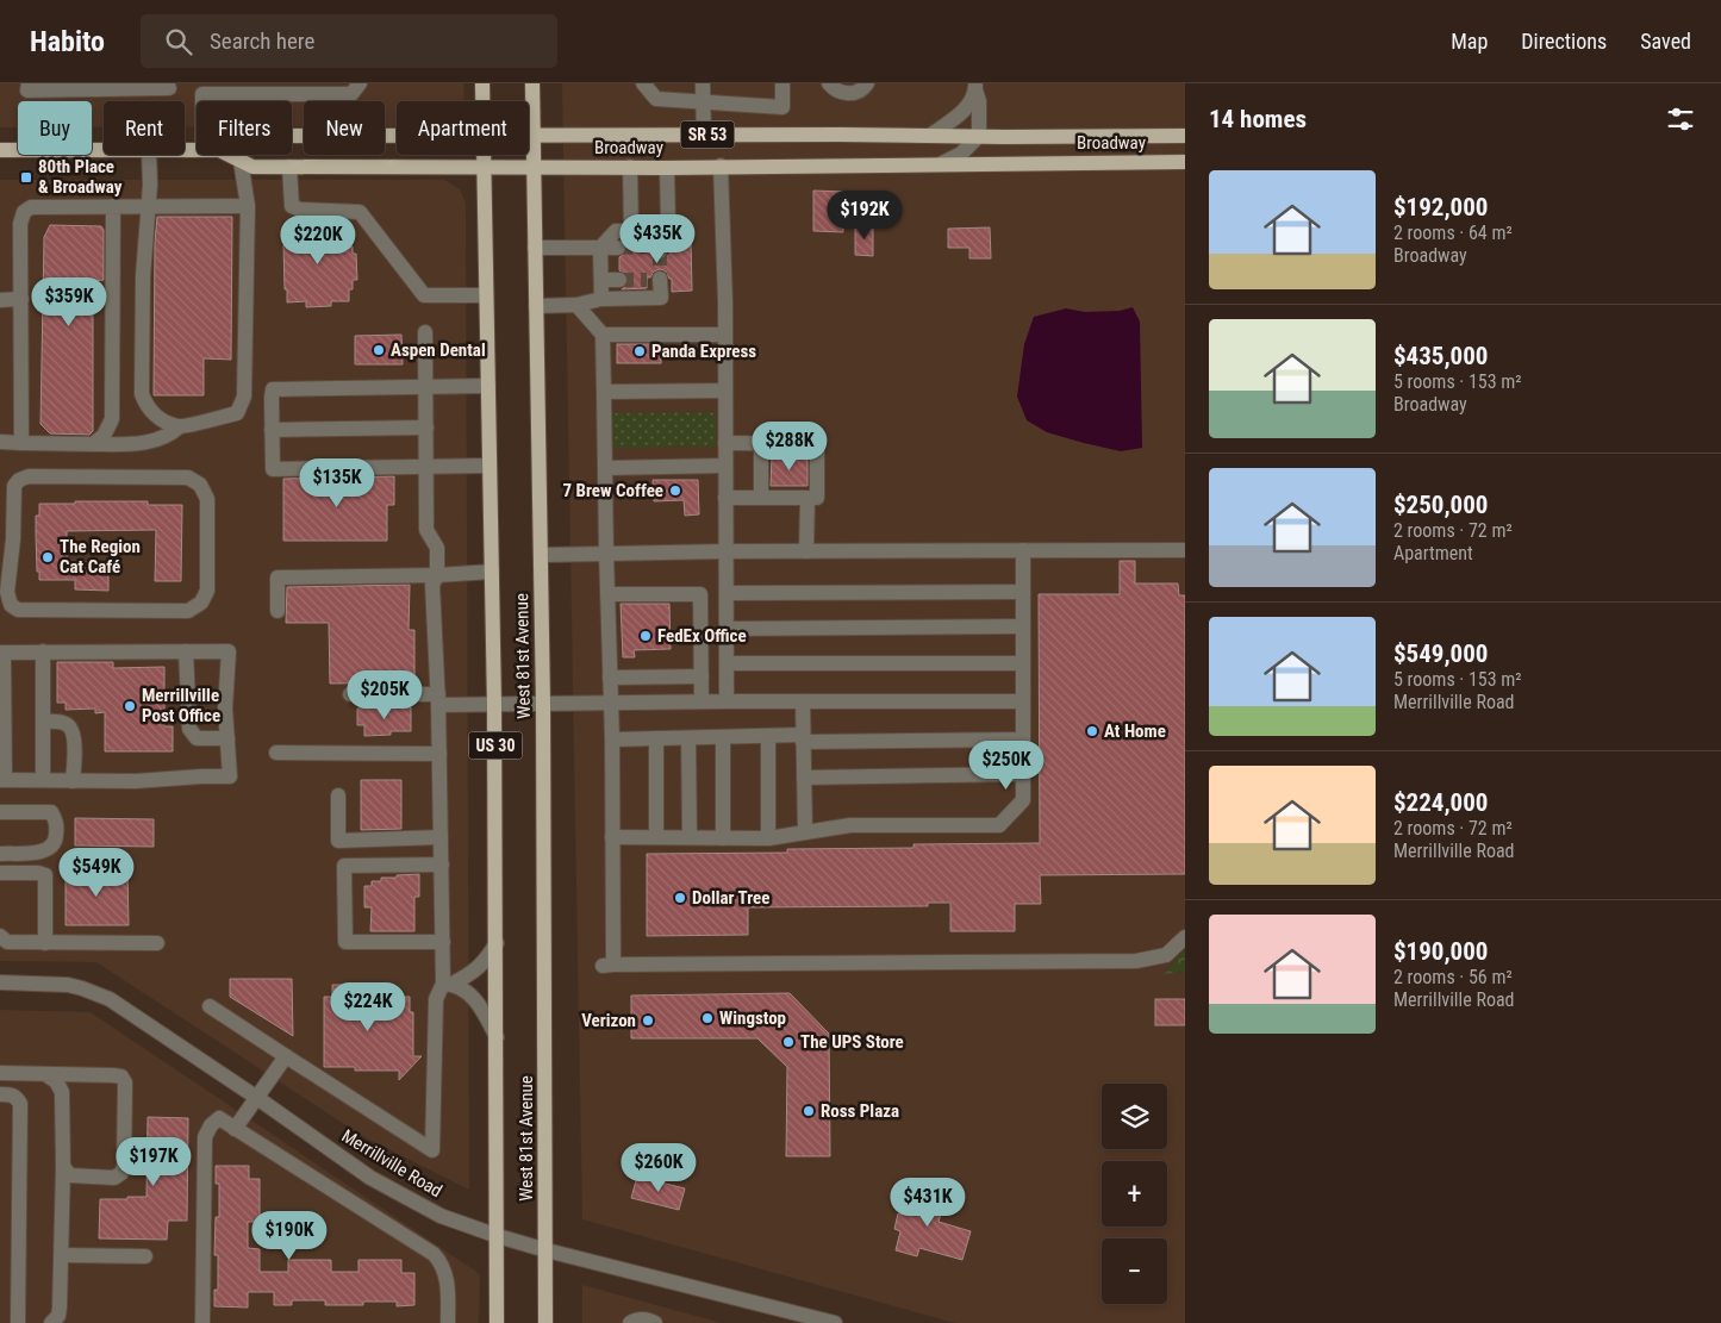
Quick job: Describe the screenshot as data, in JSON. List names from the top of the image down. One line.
{"streets":{"main road":["SR 53","Broadway","West 81st Avenue","US 30"],"street":["Merrillville Road"]},"crossings":[["Broadway","West 81st Avenue"],["Broadway","US 30"],["West 81st Avenue","US 30"],["West 81st Avenue","Merrillville Road"]],"places":{"transit":["80th Place & Broadway"],"other":["Aspen Dental","Panda Express","7 Brew Coffee","The Region Cat Café","FedEx Office","Merrillville Post Office","At Home","Dollar Tree","Wingstop","Verizon","The UPS Store","Ross Plaza"]},"page":{"header":"Habito","search":"Search here","nav":["Map","Directions","Saved"],"heading":"14 homes","chip":["Buy","Rent","Filters","New","Apartment"],"list":[{"name":"$192,000","note":"2 rooms · 64 m² · Broadway"},{"name":"$435,000","note":"5 rooms · 153 m² · Broadway"},{"name":"$250,000","note":"2 rooms · 72 m² · Apartment"},{"name":"$549,000","note":"5 rooms · 153 m² · Merrillville Road"},{"name":"$224,000","note":"2 rooms · 72 m² · Merrillville Road"},{"name":"$190,000","note":"2 rooms · 56 m² · Merrillville Road"}],"price":["$192K","$435K","$220K","$359K","$288K","$135K","$205K","$250K","$549K","$224K","$197K","$260K","$431K","$190K"],"map_buttons":["+","−"]}}
